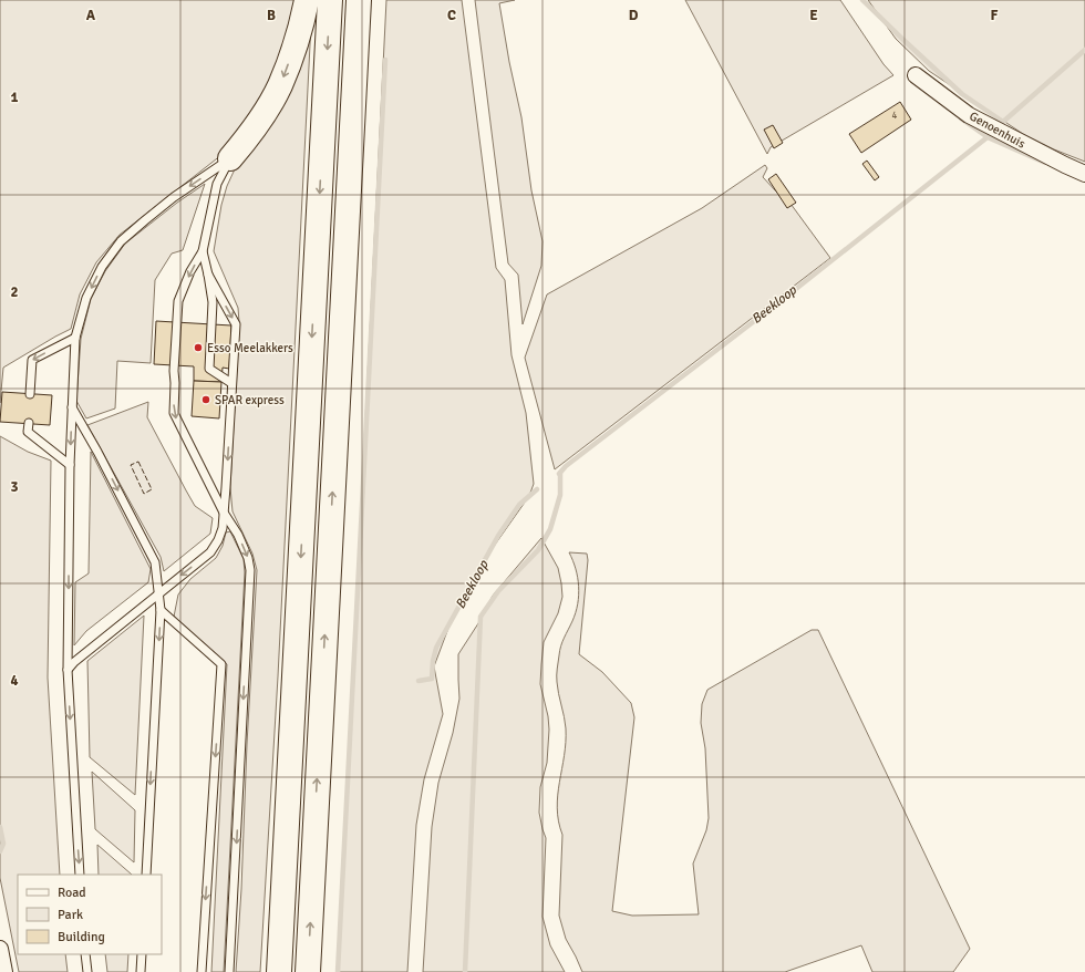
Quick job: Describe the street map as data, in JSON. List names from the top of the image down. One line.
{"streets":{"street":["Genoenhuis"]},"water":["Beekloop"],"places":["Esso Meelakkers","SPAR express"],"house_numbers":["4"],"legend":["Road","Park","Building"],"grid":{"columns":["A","B","C","D","E","F"],"rows":["1","2","3","4"]}}
